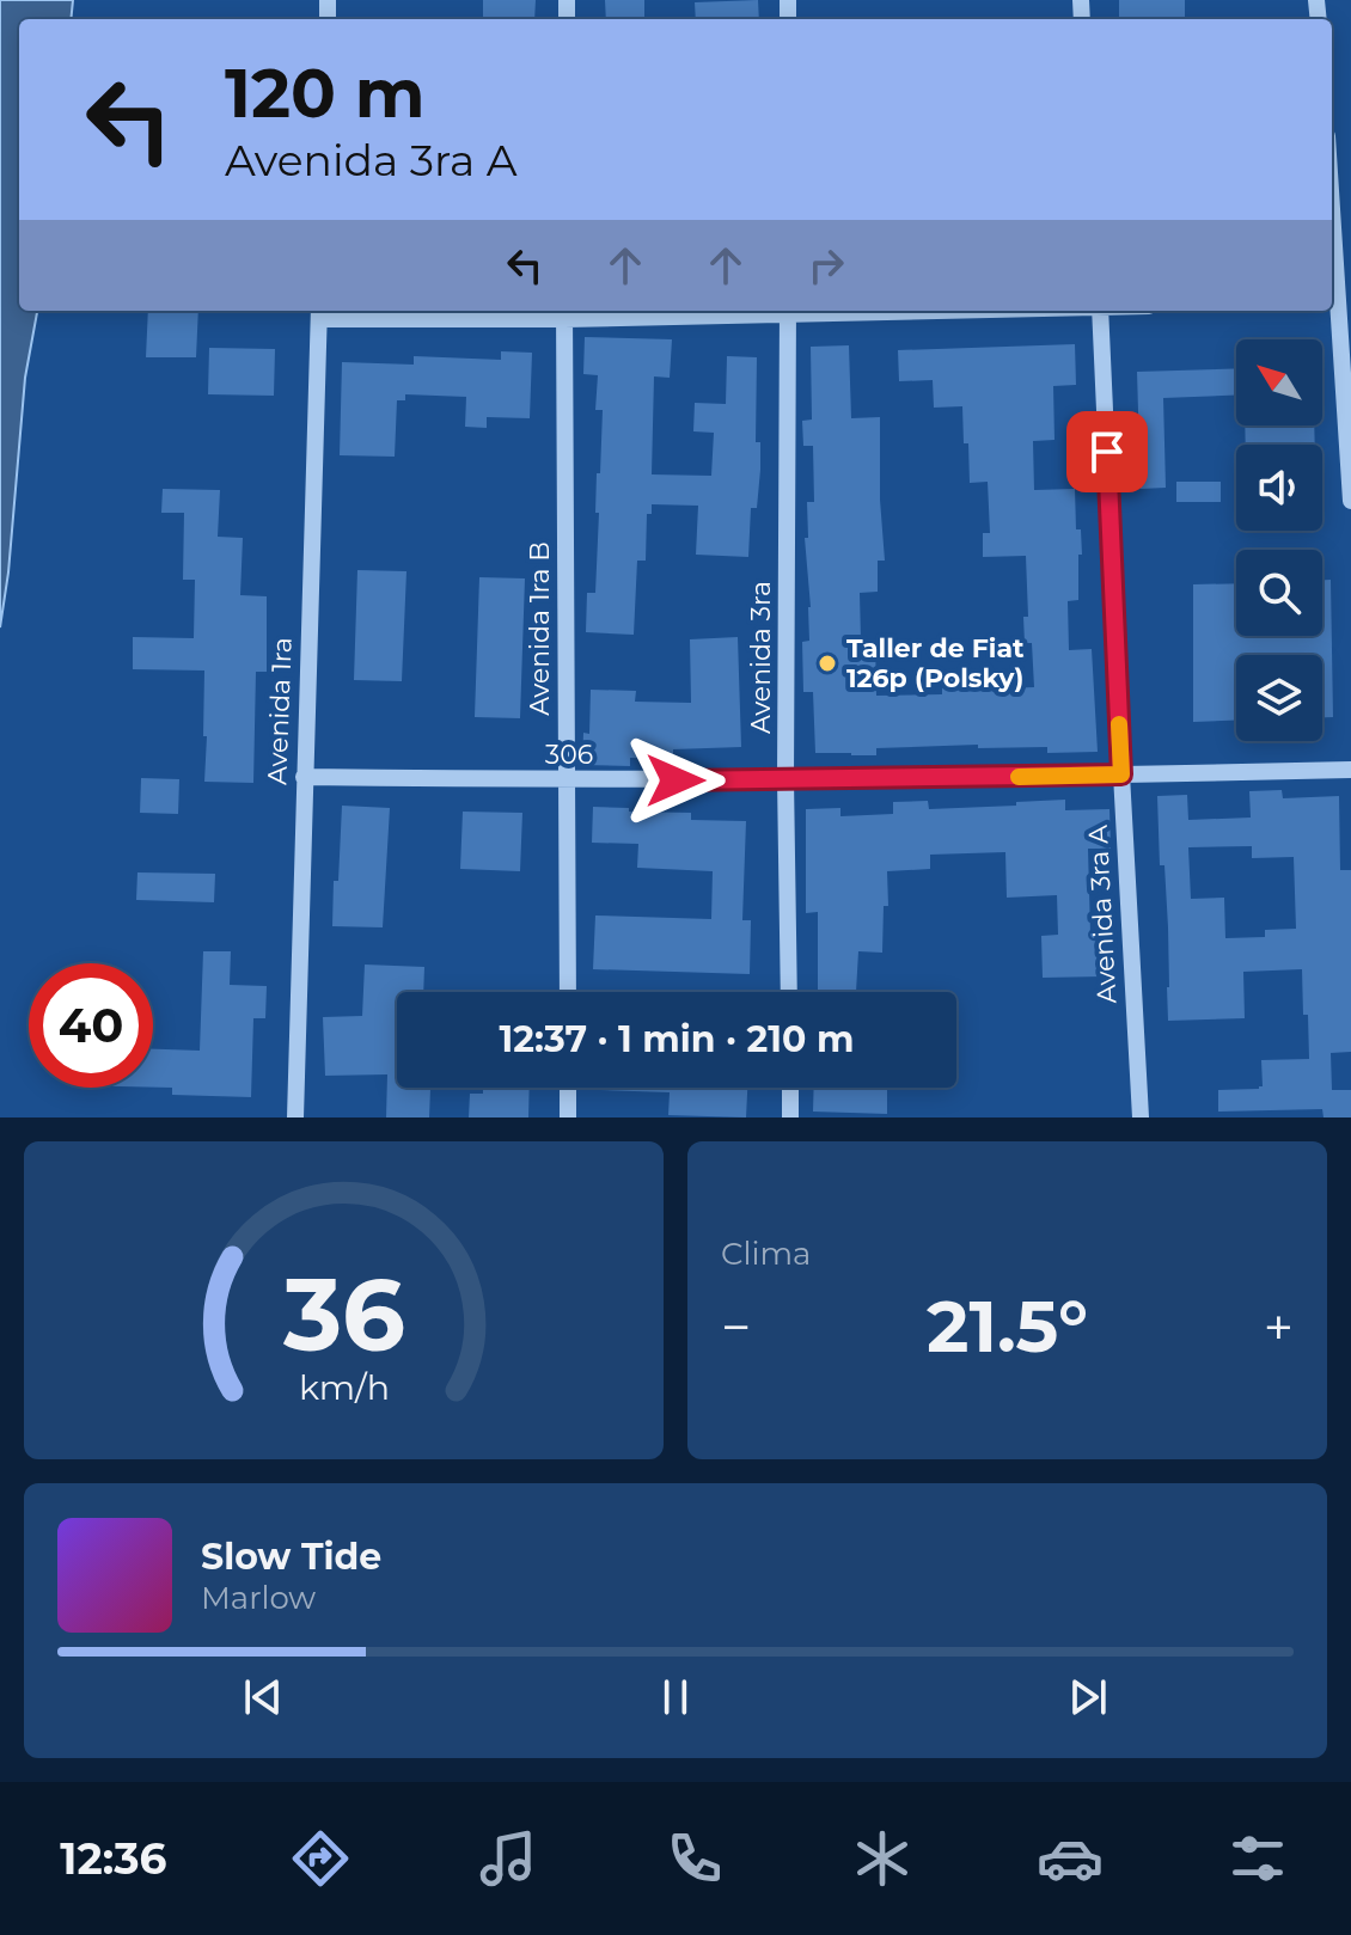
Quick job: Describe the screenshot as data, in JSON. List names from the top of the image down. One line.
{"streets":{"street":["Avenida 1ra B","Avenida 3ra","Avenida 1ra","306","Avenida 3ra A"]},"crossings":[["Avenida 1ra B","306"],["Avenida 3ra","306"],["Avenida 1ra","306"],["306","Avenida 3ra A"]],"places":["Taller de Fiat 126p (Polsky)"],"north":"top left","page":{"turn":["120 m","Avenida 3ra A"],"limit":"40","trip":"12:37 · 1 min · 210 m","tile":"Clima","heat":["−","21.5°","+"],"song":["Slow Tide","Marlow"],"tabs":"12:36","gauge":["36","km/h"]}}
